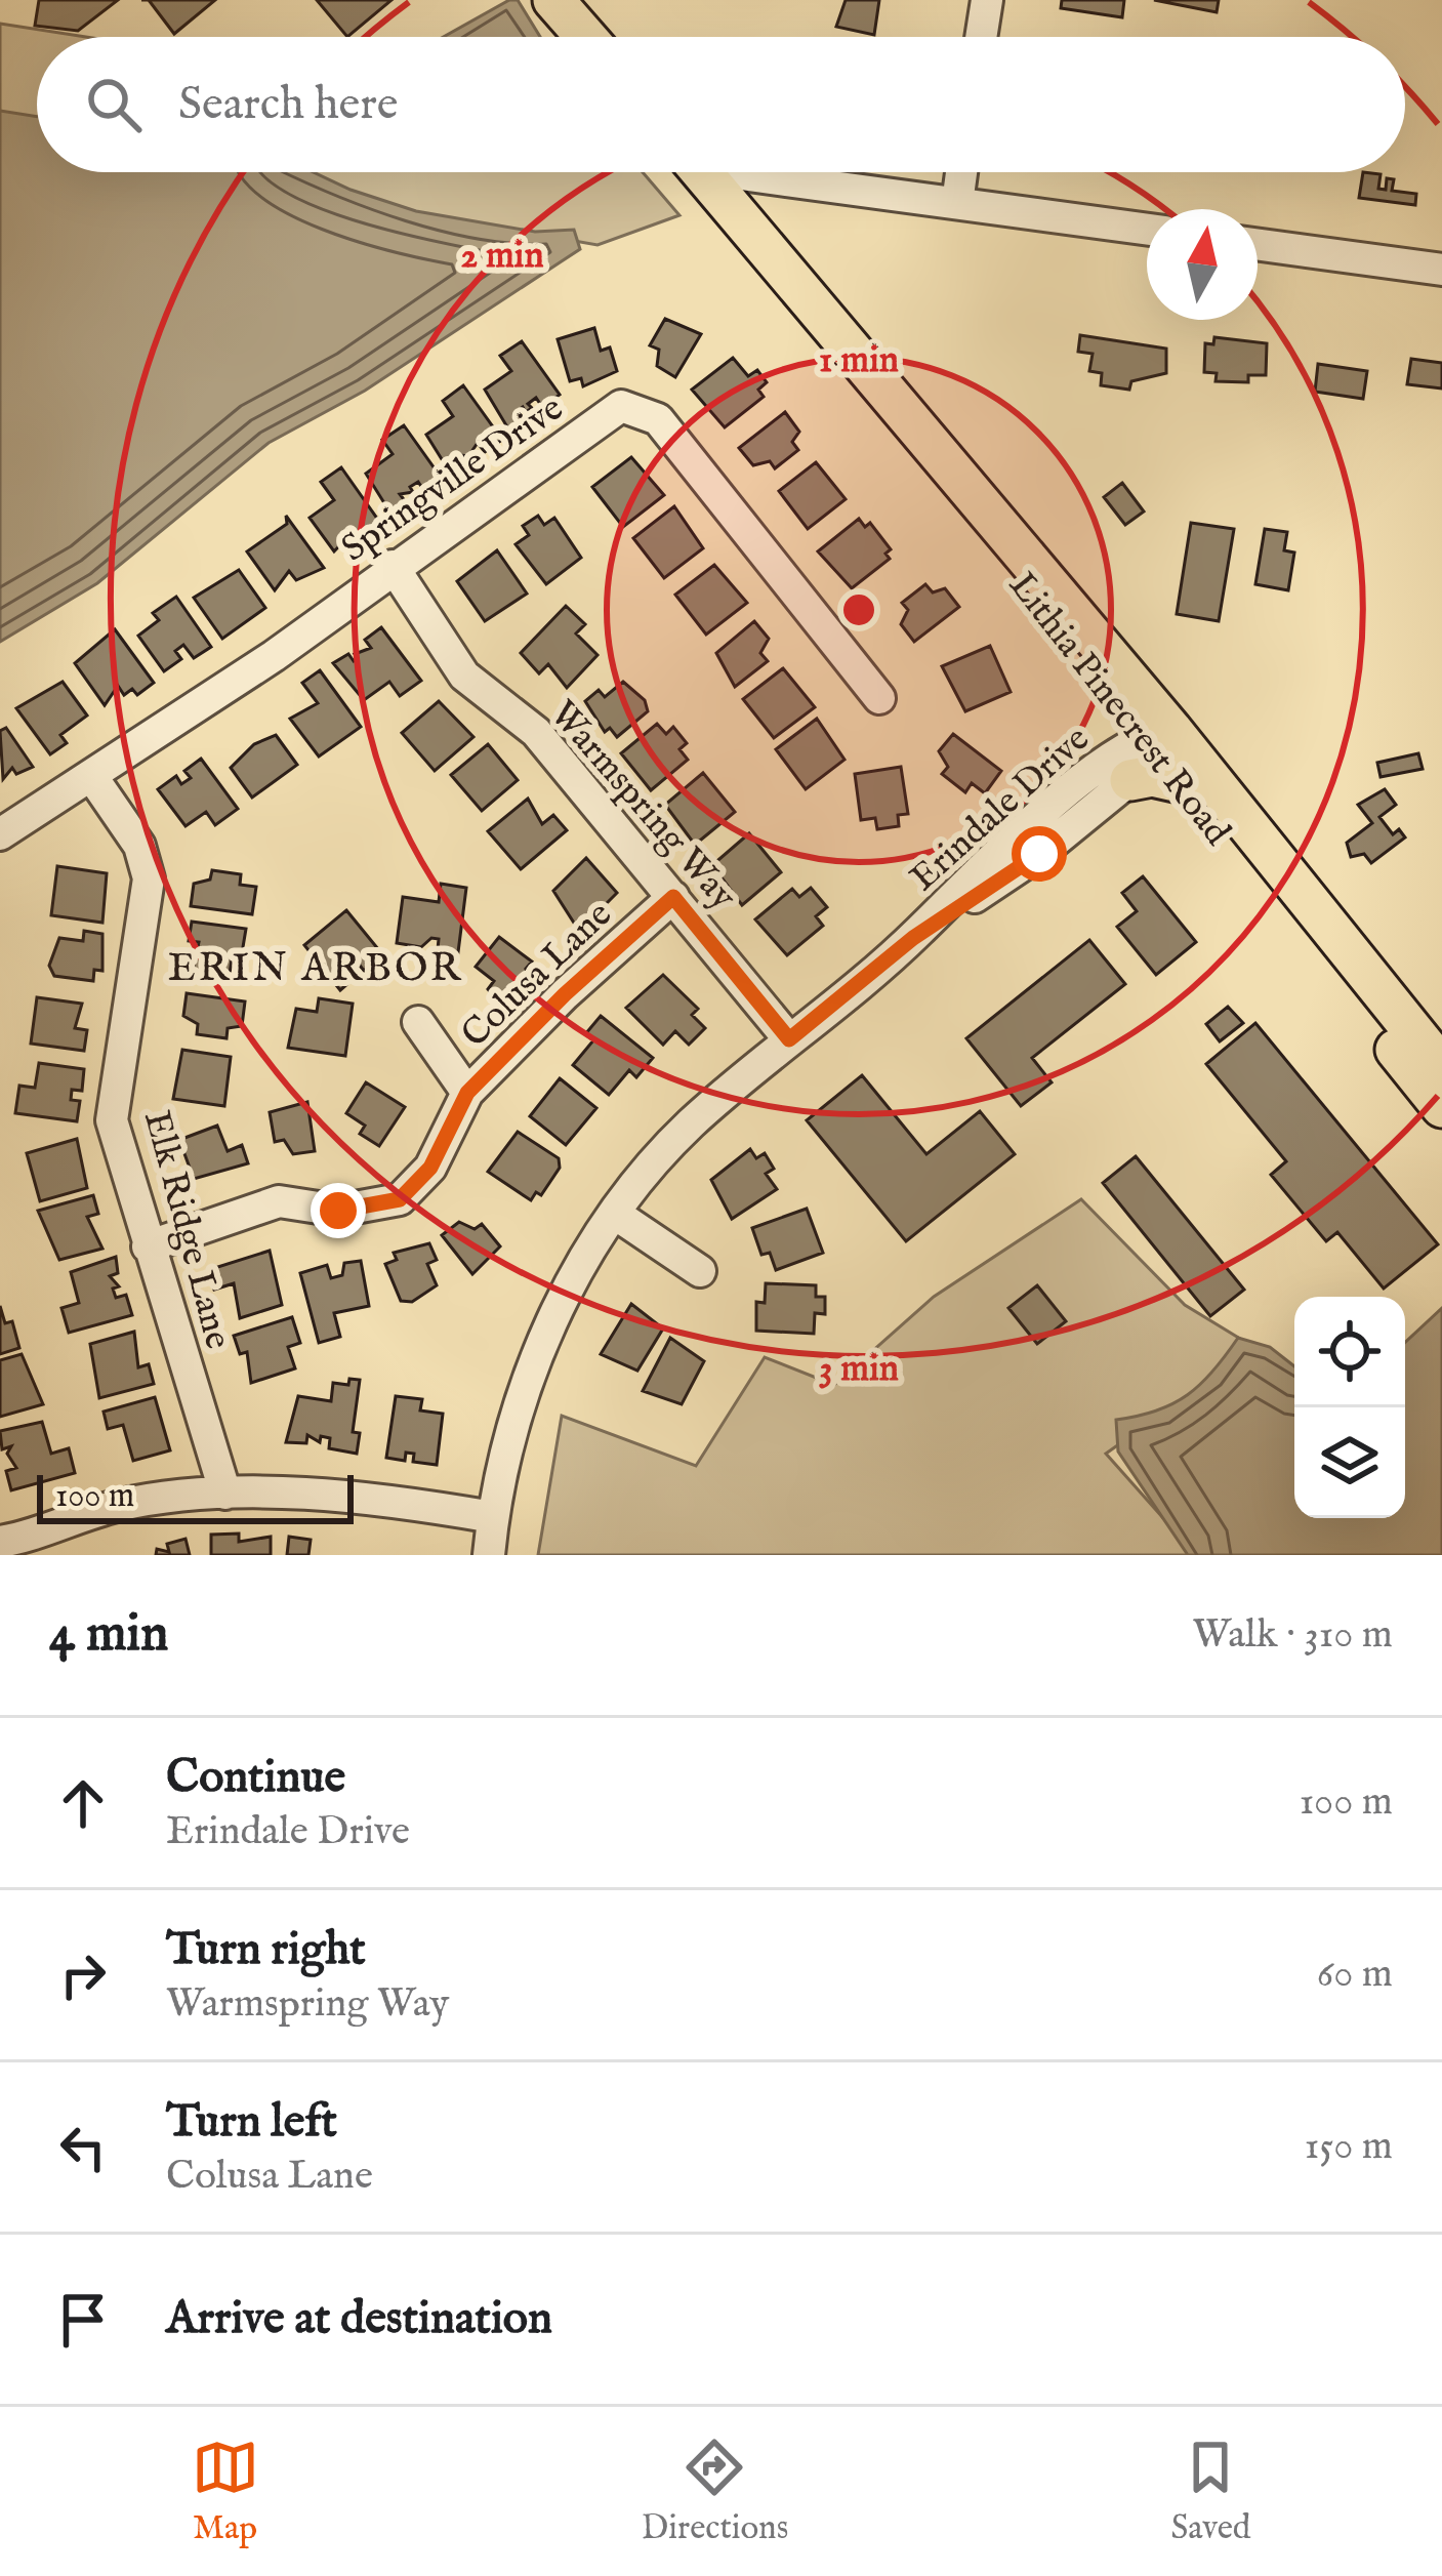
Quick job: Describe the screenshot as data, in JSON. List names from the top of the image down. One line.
{"streets":{"main road":["Lithia Pinecrest Road"],"street":["Springville Drive","Warmspring Way","Erindale Drive","Colusa Lane","Elk Ridge Lane"]},"crossings":[["Springville Drive","Warmspring Way"],["Springville Drive","Elk Ridge Lane"],["Lithia Pinecrest Road","Erindale Drive"],["Warmspring Way","Erindale Drive"],["Warmspring Way","Colusa Lane"],["Colusa Lane","Elk Ridge Lane"]],"districts":["ERIN ARBOR"],"scale_bar":"100 m","north":"top","page":{"search":"Search here","scale":"100 m","heading":["4 min","Walk · 310 m"],"list":[["Continue","Erindale Drive","100 m"],["Turn right","Warmspring Way","60 m"],["Turn left","Colusa Lane","150 m"],"Arrive at destination"],"nav":["Map","Directions","Saved"]},"rings":["2 min","1 min","3 min"]}
